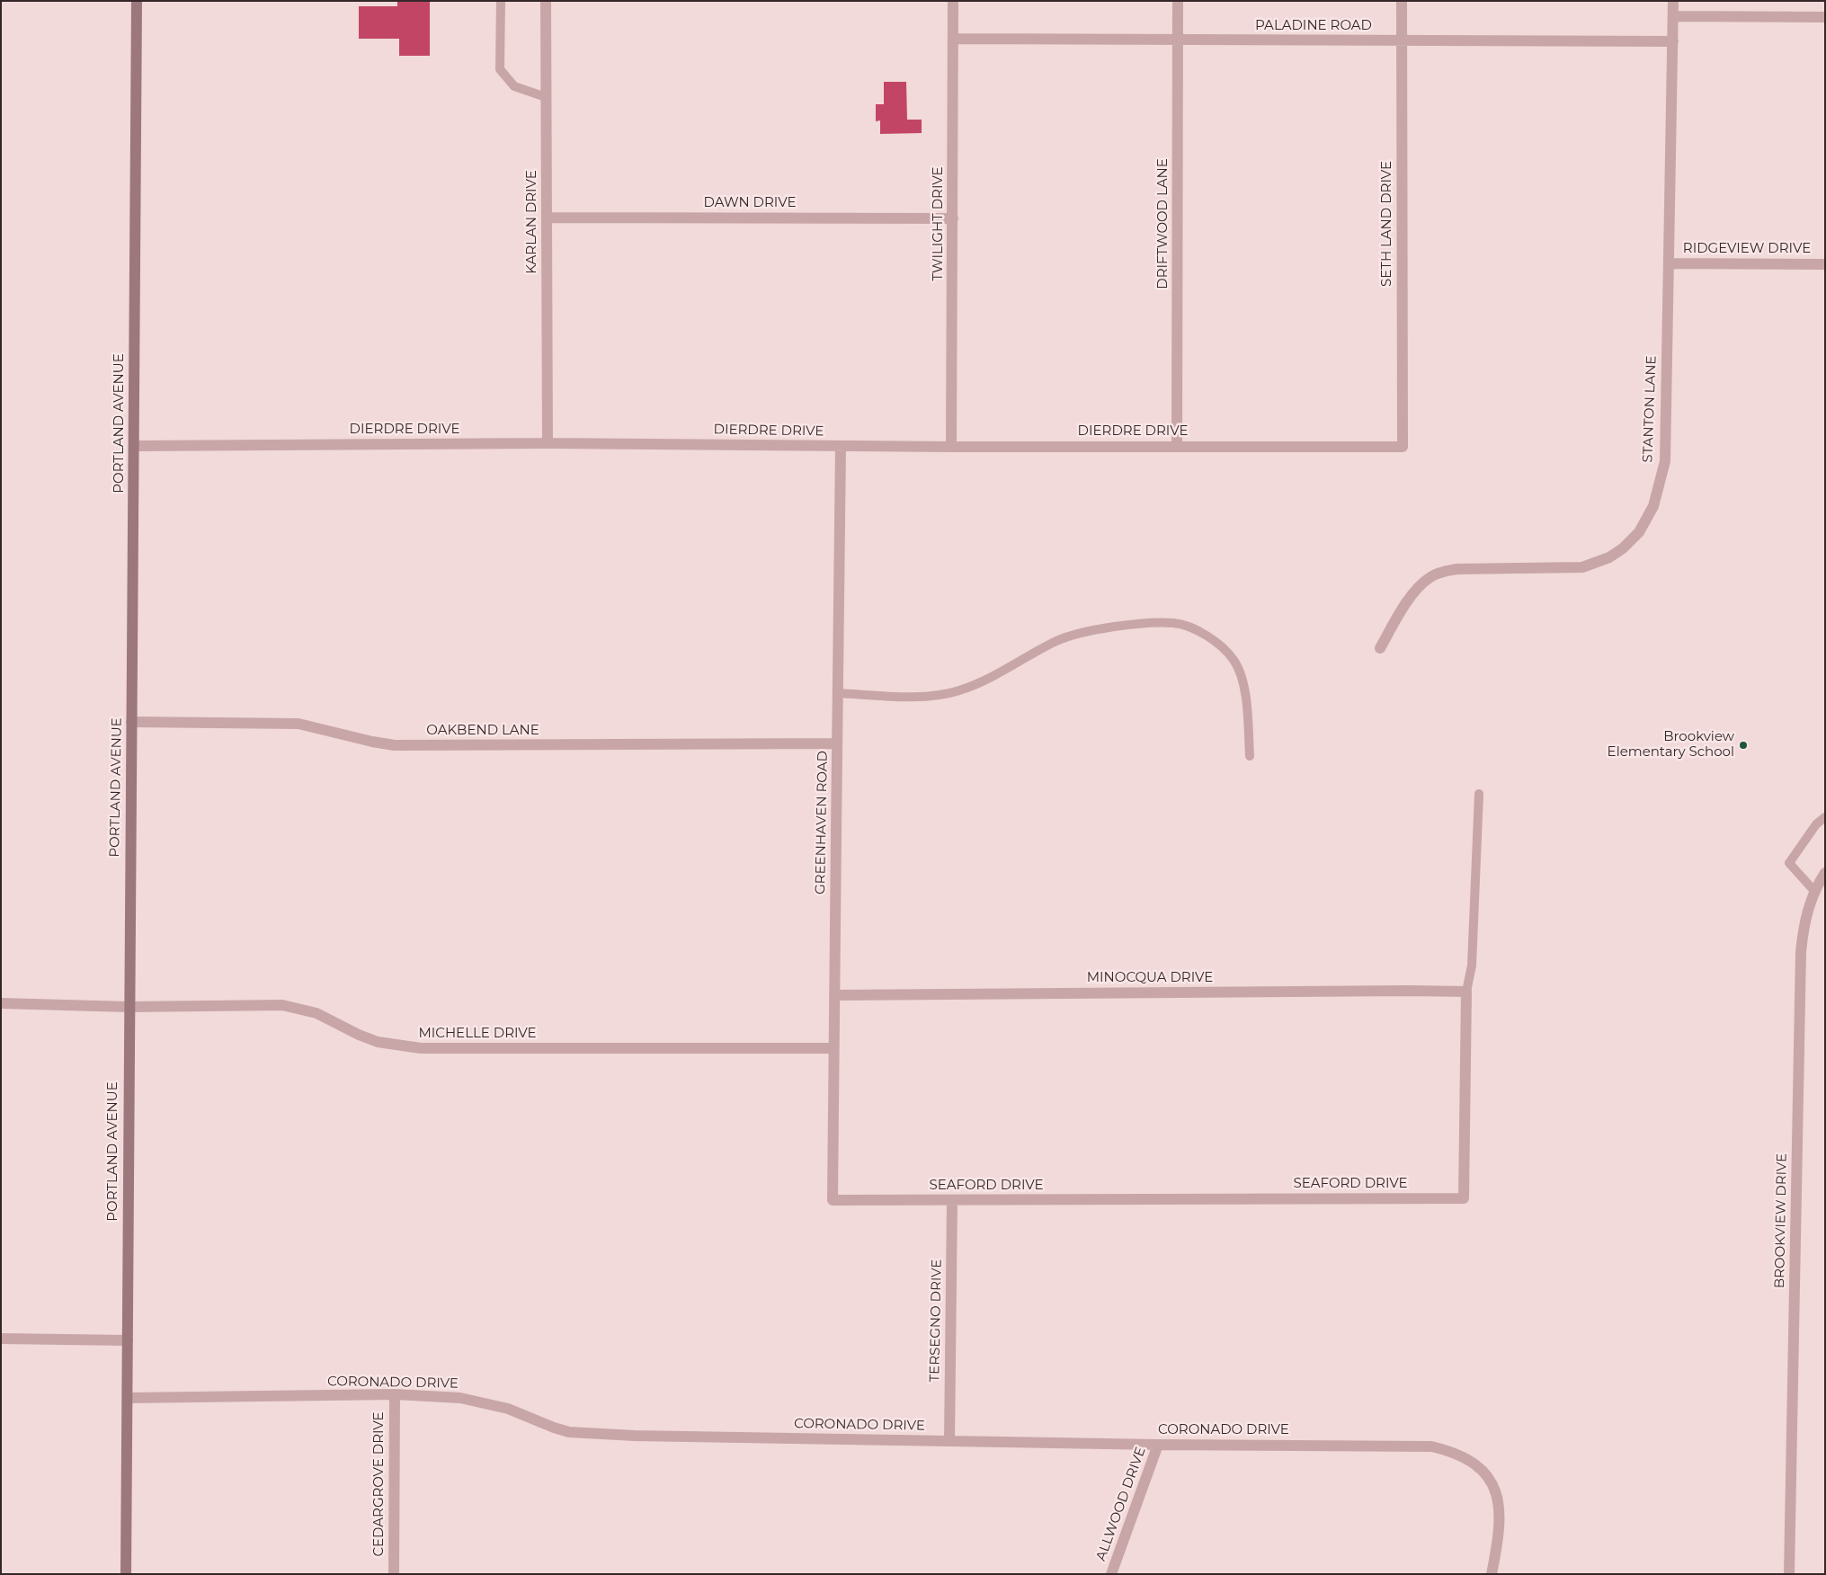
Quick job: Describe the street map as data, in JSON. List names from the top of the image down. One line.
{"streets":{"main road":["PORTLAND AVENUE"],"street":["PALADINE ROAD","DAWN DRIVE","KARLAN DRIVE","TWILIGHT DRIVE","DRIFTWOOD LANE","SETH LAND DRIVE","RIDGEVIEW DRIVE","STANTON LANE","DIERDRE DRIVE","OAKBEND LANE","GREENHAVEN ROAD","MINOCQUA DRIVE","MICHELLE DRIVE","SEAFORD DRIVE","BROOKVIEW DRIVE","TERSEGNO DRIVE","CORONADO DRIVE","CEDARGROVE DRIVE","ALLWOOD DRIVE"]},"crossings":[["PALADINE ROAD","TWILIGHT DRIVE"],["PALADINE ROAD","DRIFTWOOD LANE"],["PALADINE ROAD","SETH LAND DRIVE"],["PALADINE ROAD","STANTON LANE"],["DAWN DRIVE","KARLAN DRIVE"],["DAWN DRIVE","TWILIGHT DRIVE"],["KARLAN DRIVE","DIERDRE DRIVE"],["TWILIGHT DRIVE","DIERDRE DRIVE"],["DRIFTWOOD LANE","DIERDRE DRIVE"],["SETH LAND DRIVE","DIERDRE DRIVE"],["RIDGEVIEW DRIVE","STANTON LANE"],["PORTLAND AVENUE","DIERDRE DRIVE"],["PORTLAND AVENUE","OAKBEND LANE"],["PORTLAND AVENUE","MICHELLE DRIVE"],["PORTLAND AVENUE","CORONADO DRIVE"],["DIERDRE DRIVE","GREENHAVEN ROAD"],["OAKBEND LANE","GREENHAVEN ROAD"],["GREENHAVEN ROAD","MINOCQUA DRIVE"],["GREENHAVEN ROAD","MICHELLE DRIVE"],["GREENHAVEN ROAD","SEAFORD DRIVE"],["MINOCQUA DRIVE","SEAFORD DRIVE"],["SEAFORD DRIVE","TERSEGNO DRIVE"],["TERSEGNO DRIVE","CORONADO DRIVE"],["CORONADO DRIVE","CEDARGROVE DRIVE"],["CORONADO DRIVE","ALLWOOD DRIVE"]],"places":["Brookview Elementary School"]}
